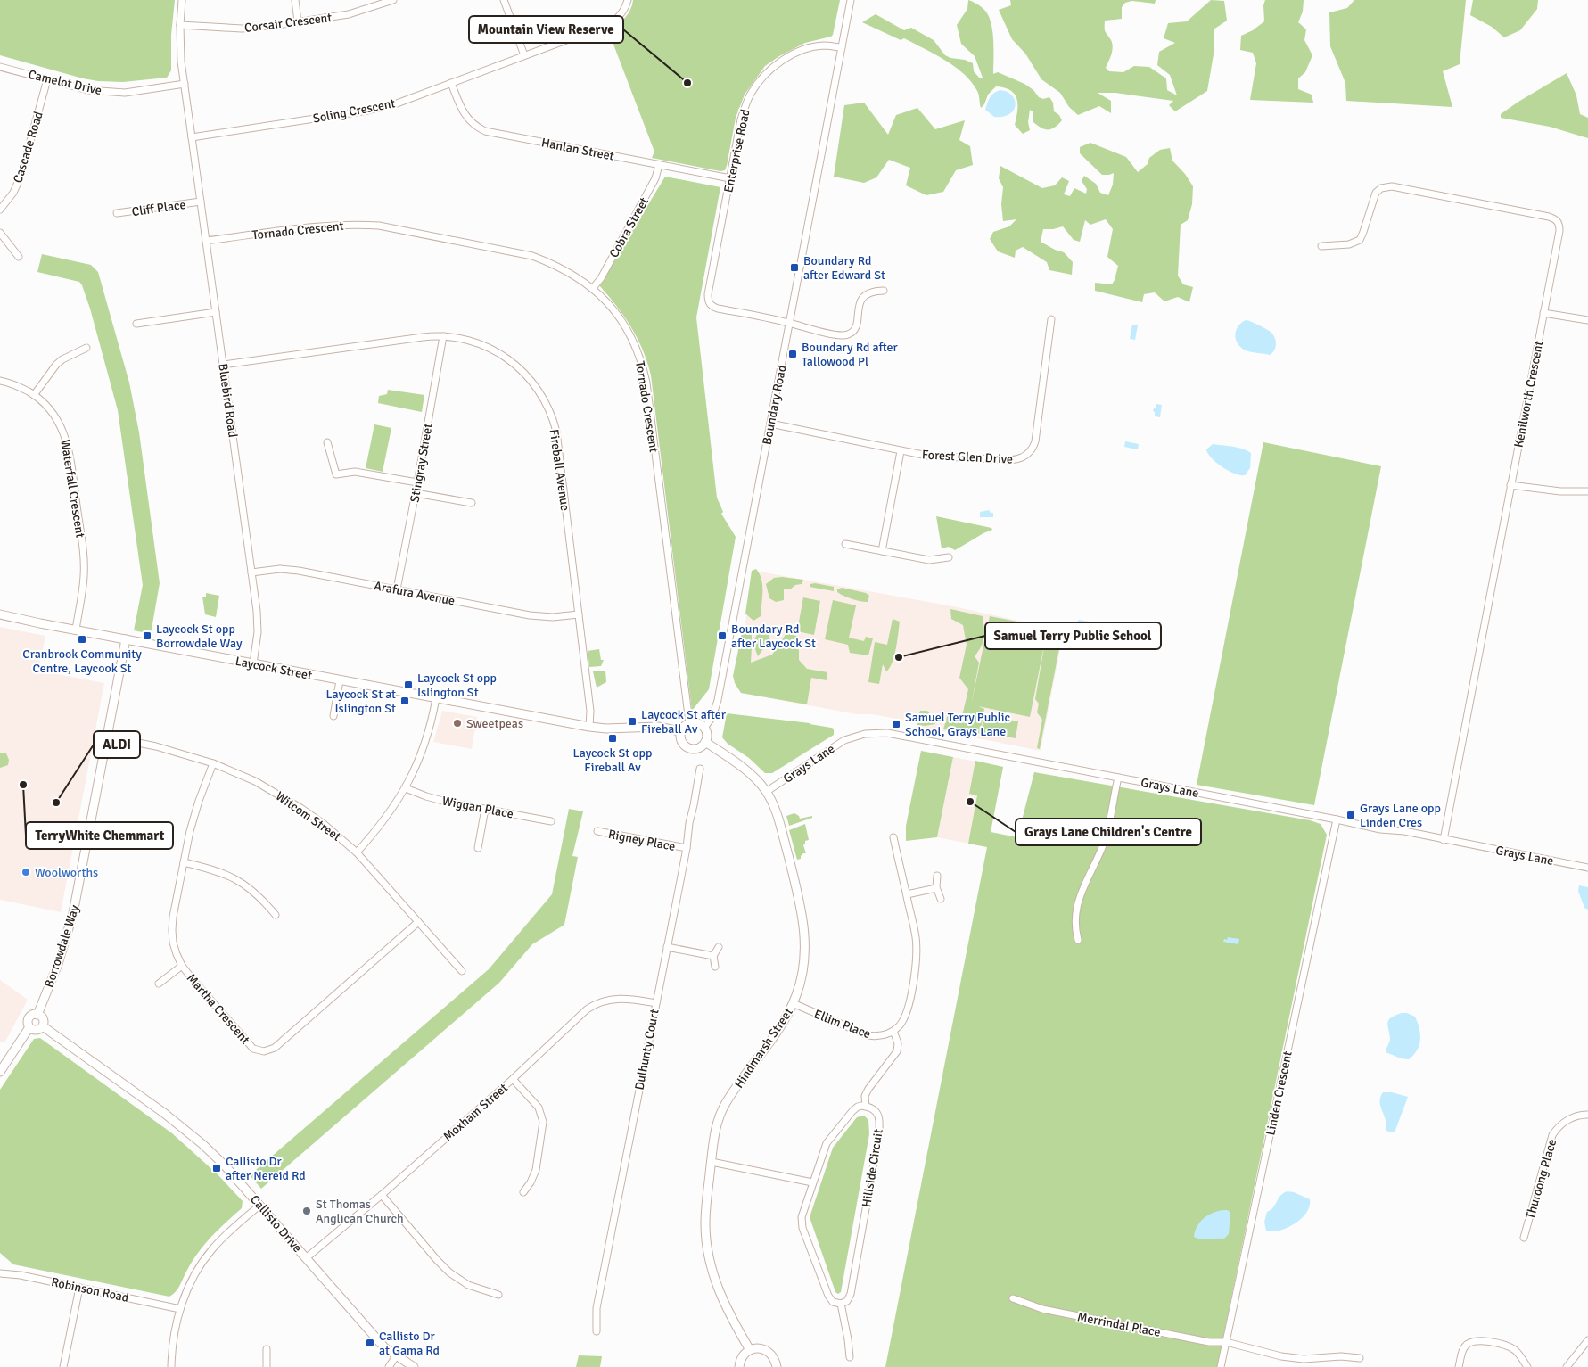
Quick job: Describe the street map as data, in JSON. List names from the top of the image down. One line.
{"streets":{"street":["Corsair Crescent","Camelot Drive","Soling Crescent","Cascade Road","Hanlan Street","Enterprise Road","Cliff Place","Cobra Street","Tornado Crescent","Kenilworth Crescent","Bluebird Road","Boundary Road","Forest Glen Drive","Stingray Street","Fireball Avenue","Waterfall Crescent","Arafura Avenue","Laycock Street","Grays Lane","Wiggan Place","Witcom Street","Rigney Place","Borrowdale Way","Martha Crescent","Ellim Place","Hindmarsh Street","Dulhunty Court","Linden Crescent","Moxham Street","Hillside Circuit","Thuroong Place","Callisto Drive","Robinson Road","Merrindal Place"]},"crossings":[["Camelot Drive","Cascade Road"],["Soling Crescent","Hanlan Street"],["Soling Crescent","Bluebird Road"],["Hanlan Street","Enterprise Road"],["Hanlan Street","Cobra Street"],["Enterprise Road","Boundary Road"],["Cliff Place","Bluebird Road"],["Cobra Street","Tornado Crescent"],["Tornado Crescent","Bluebird Road"],["Tornado Crescent","Boundary Road"],["Tornado Crescent","Laycock Street"],["Tornado Crescent","Hindmarsh Street"],["Kenilworth Crescent","Grays Lane"],["Bluebird Road","Fireball Avenue"],["Bluebird Road","Arafura Avenue"],["Bluebird Road","Laycock Street"],["Boundary Road","Forest Glen Drive"],["Boundary Road","Laycock Street"],["Boundary Road","Hindmarsh Street"],["Stingray Street","Fireball Avenue"],["Stingray Street","Arafura Avenue"],["Fireball Avenue","Arafura Avenue"],["Fireball Avenue","Laycock Street"],["Waterfall Crescent","Laycock Street"],["Laycock Street","Borrowdale Way"],["Laycock Street","Hindmarsh Street"],["Grays Lane","Hindmarsh Street"],["Grays Lane","Linden Crescent"],["Witcom Street","Borrowdale Way"],["Witcom Street","Martha Crescent"],["Rigney Place","Dulhunty Court"],["Borrowdale Way","Callisto Drive"],["Ellim Place","Hindmarsh Street"],["Dulhunty Court","Moxham Street"],["Linden Crescent","Merrindal Place"],["Moxham Street","Callisto Drive"]],"places":{"other":["Mountain View Reserve","Samuel Terry Public School","Sweetpeas","TerryWhite Chemmart","Grays Lane Children's Centre","ALDI","Woolworths","St Thomas Anglican Church"],"transit":["Boundary Rd after Edward St","Boundary Rd after Tallowood Pl","Laycock St opp Borrowdale Way","Boundary Rd after Laycock St","Cranbrook Community Centre, Laycook St","Laycock St opp Islington St","Laycock St at Islington St","Laycock St after Fireball Av","Samuel Terry Public School, Grays Lane","Laycock St opp Fireball Av","Grays Lane opp Linden Cres","Callisto Dr after Nereid Rd","Callisto Dr at Gama Rd"]}}
